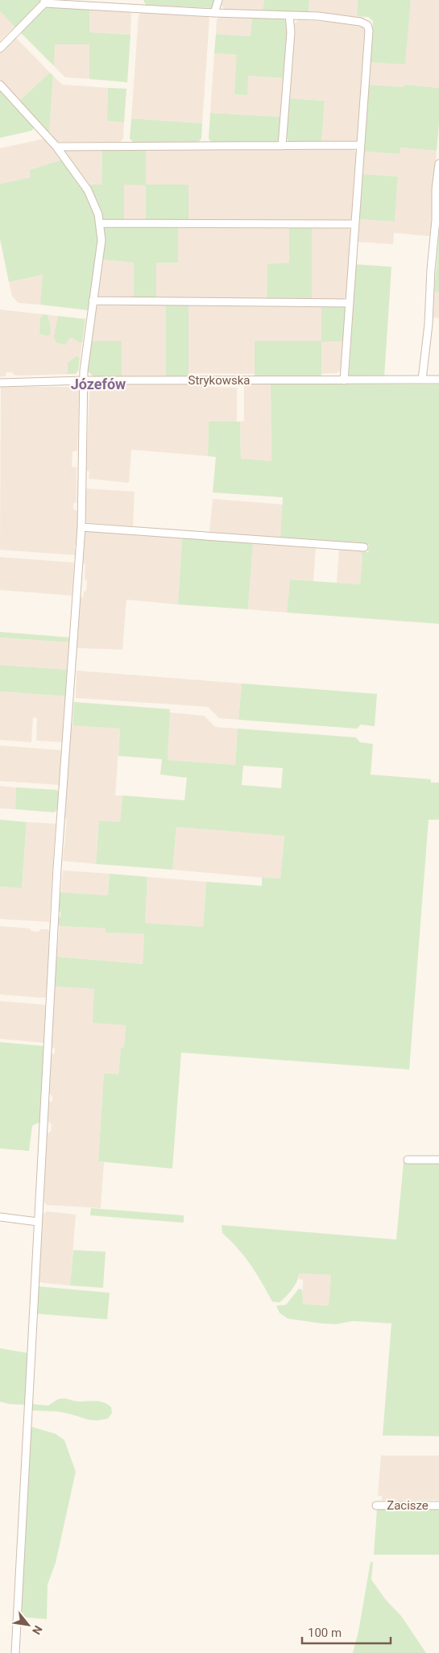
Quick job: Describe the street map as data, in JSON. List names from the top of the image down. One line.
{"streets":{"street":["Strykowska","Zacisze"]},"districts":["Józefów"],"scale_bar":"100 m","north":"bottom right"}
